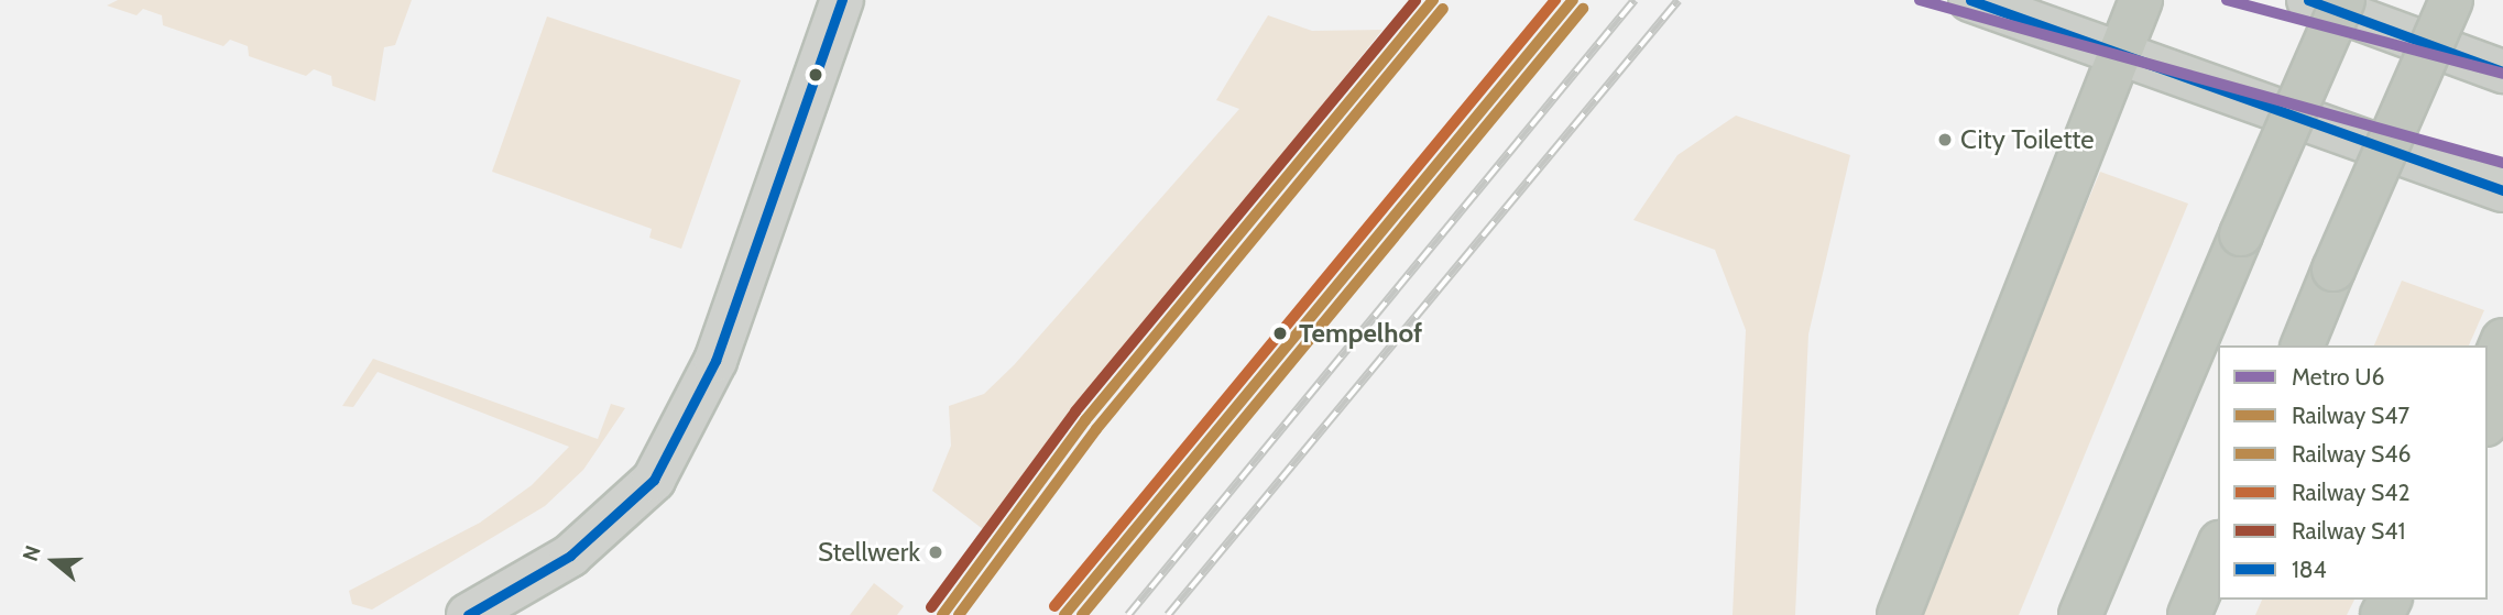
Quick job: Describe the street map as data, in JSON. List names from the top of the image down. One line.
{"places":["City Toilette","Tempelhof","Stellwerk"],"lines":["metro line U6","rail line S47","rail line S42","rail line S41","transit line 184","rail line S46"],"legend":["Metro U6","Railway S47","Railway S46","Railway S42","Railway S41","184"],"north":"left"}
